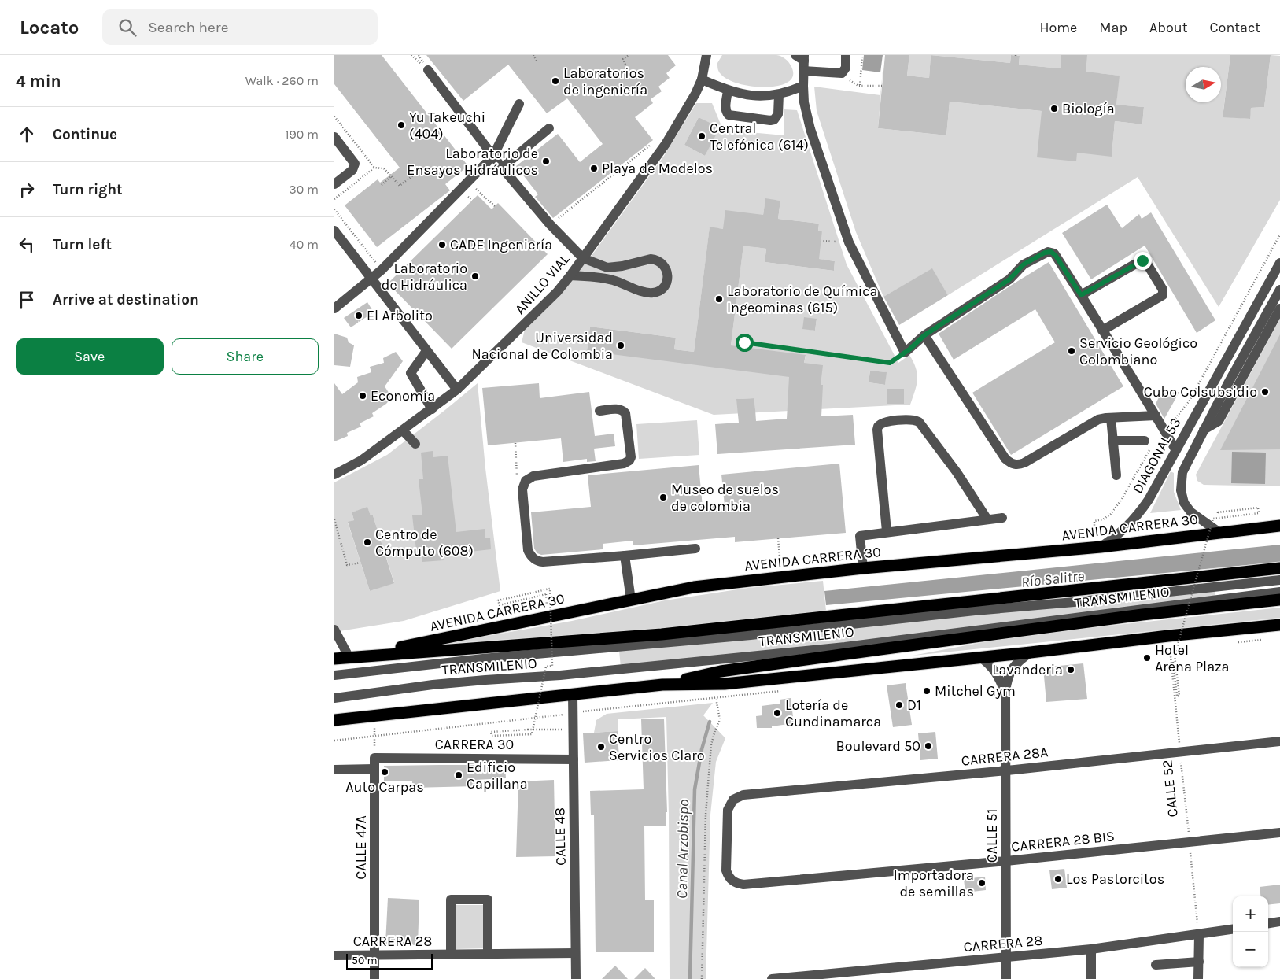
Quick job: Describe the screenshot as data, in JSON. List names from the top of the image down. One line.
{"streets":{"highway":["AVENIDA CARRERA 30"],"street":["ANILLO VIAL","DIAGONAL 53","TRANSMILENIO","CARRERA 30","CARRERA 28A","CALLE 51","CALLE 48","CARRERA 28 BIS","CALLE 47A","CARRERA 28"],"path":["CALLE 52"]},"crossings":[["DIAGONAL 53","AVENIDA CARRERA 30"],["CARRERA 30","CALLE 48"],["CARRERA 30","CALLE 47A"],["CARRERA 28A","CALLE 52"],["CARRERA 28A","CALLE 51"],["CARRERA 28A","CARRERA 28 BIS"],["CALLE 52","CARRERA 28 BIS"],["CALLE 52","CARRERA 28"],["CALLE 51","CARRERA 28 BIS"],["CALLE 51","CARRERA 28"],["CALLE 48","CARRERA 28"],["CALLE 47A","CARRERA 28"]],"water":["Río Salitre","Canal Arzobispo"],"places":["Laboratorios de ingeniería","Biología","Yu Takeuchi (404)","Central Telefónica (614)","Laboratorio de Ensayos Hidráulicos","Playa de Modelos","CADE Ingeniería","Laboratorio de Hidráulica","Laboratorio de Química Ingeominas (615)","El Arbolito","Universidad Nacional de Colombia","Servicio Geológico Colombiano","Cubo Colsubsidio","Economía","Museo de suelos de colombia","Centro de Cómputo (608)","Hotel Arena Plaza","Lavanderia","Mitchel Gym","D1","Lotería de Cundinamarca","Boulevard 50","Centro Servicios Claro","Auto Carpas","Edificio Capillana","Los Pastorcitos","Importadora de semillas"],"scale_bar":"50 m","north":"right","page":{"header":"Locato","search":"Search here","nav":["Home","Map","About","Contact"],"heading":["4 min","Walk · 260 m"],"list":[["Continue","190 m"],["Turn right","30 m"],["Turn left","40 m"],"Arrive at destination"],"buttons":["Save","Share"],"map_buttons":["+","−"],"scale":"50 m"}}
